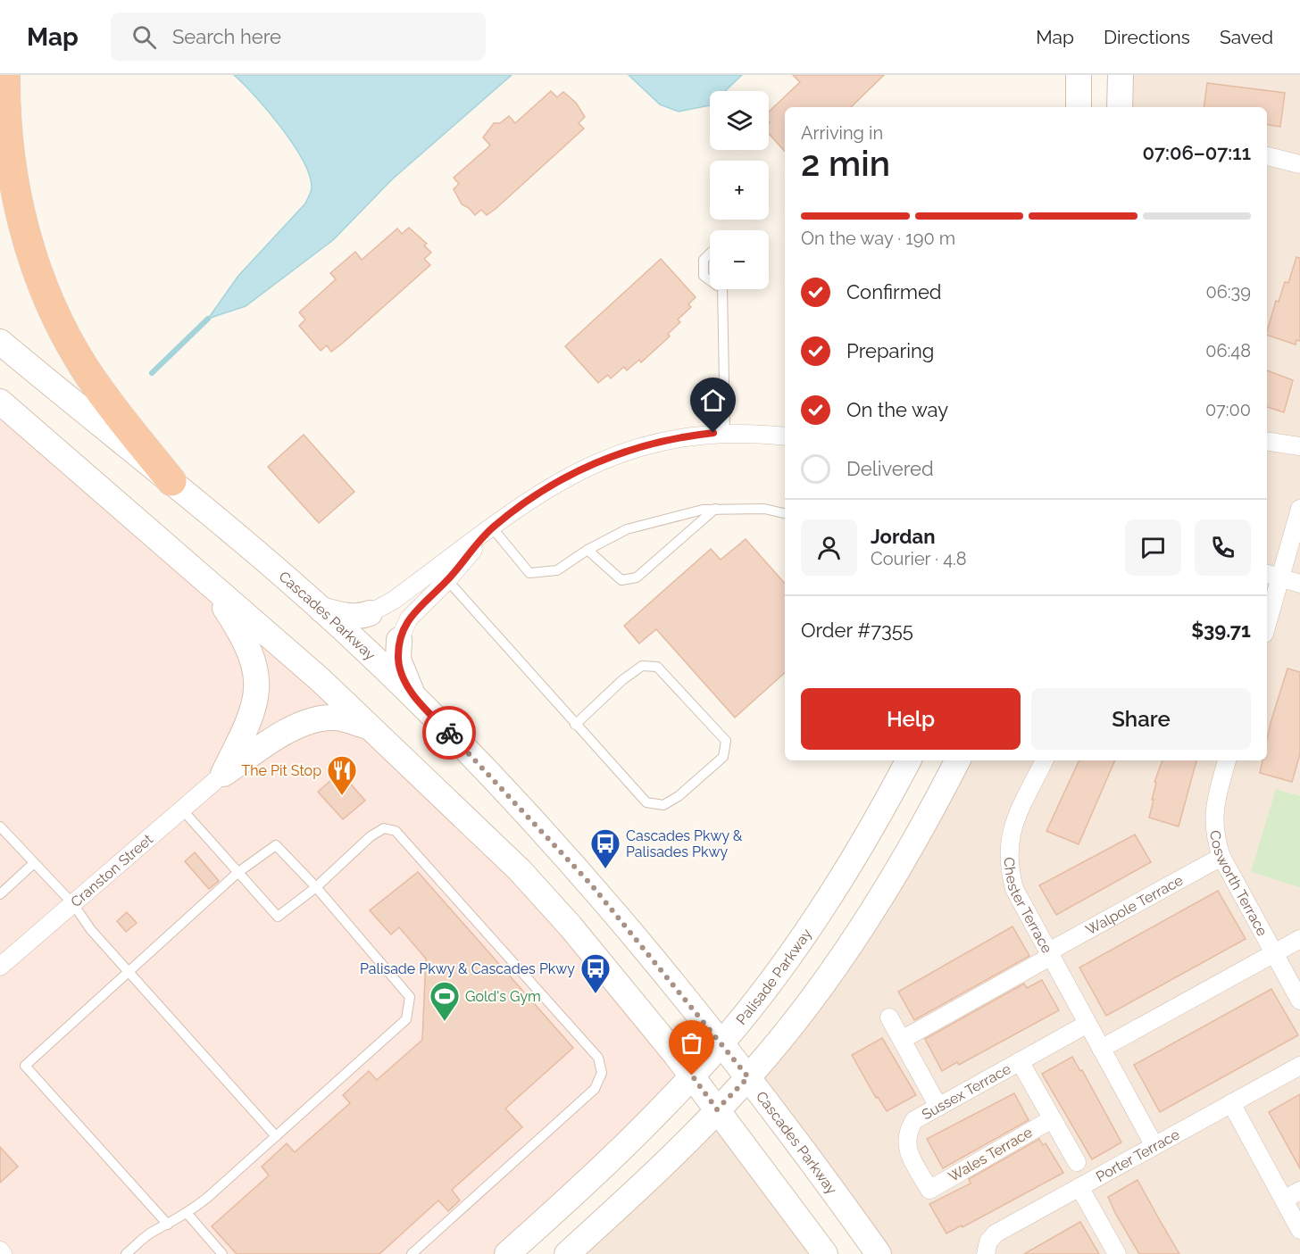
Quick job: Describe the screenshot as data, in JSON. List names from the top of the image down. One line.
{"streets":{"main road":["Cascades Parkway","Palisade Parkway"],"street":["Cranston Street","Cosworth Terrace","Walpole Terrace","Chester Terrace","Sussex Terrace","Wales Terrace","Porter Terrace"]},"crossings":[["Cascades Parkway","Palisade Parkway"],["Cosworth Terrace","Walpole Terrace"],["Walpole Terrace","Chester Terrace"],["Chester Terrace","Sussex Terrace"],["Chester Terrace","Porter Terrace"],["Sussex Terrace","Wales Terrace"]],"places":{"restaurant":["The Pit Stop"],"bus stop":["Cascades Pkwy & Palisades Pkwy","Palisade Pkwy & Cascades Pkwy"],"sports":["Gold's Gym"]},"page":{"header":"Map","search":"Search here","nav":["Map","Directions","Saved"],"map_buttons":["+","−"],"heading":["2 min","Arriving in","07:06–07:11"],"panel":["Jordan","Courier · 4.8","Order #7355","$39.71"],"bar":"On the way · 190 m","list":[["Confirmed","06:39"],["Preparing","06:48"],["On the way","07:00"],"Delivered"],"buttons":["Help","Share"]}}
